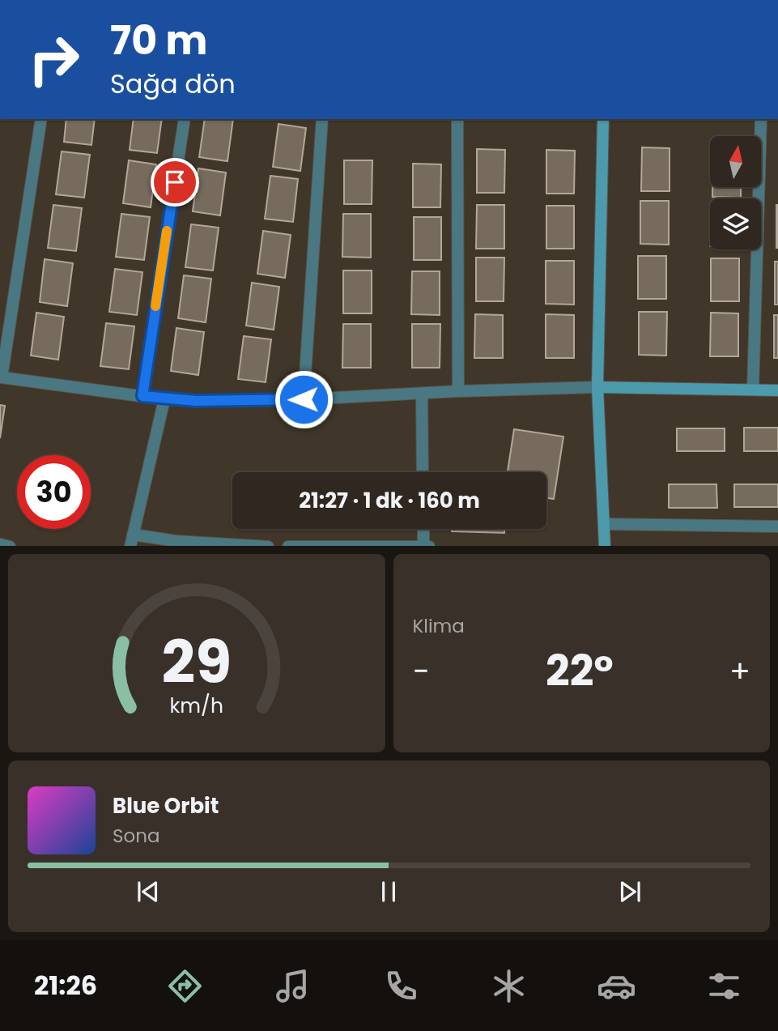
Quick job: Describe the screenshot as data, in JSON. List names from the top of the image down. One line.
{"north":"top","page":{"turn":["70 m","Sağa dön"],"limit":"30","trip":"21:27 · 1 dk · 160 m","tile":"Klima","heat":["−","22°","+"],"song":["Blue Orbit","Sona"],"tabs":"21:26","gauge":["29","km/h"]}}
